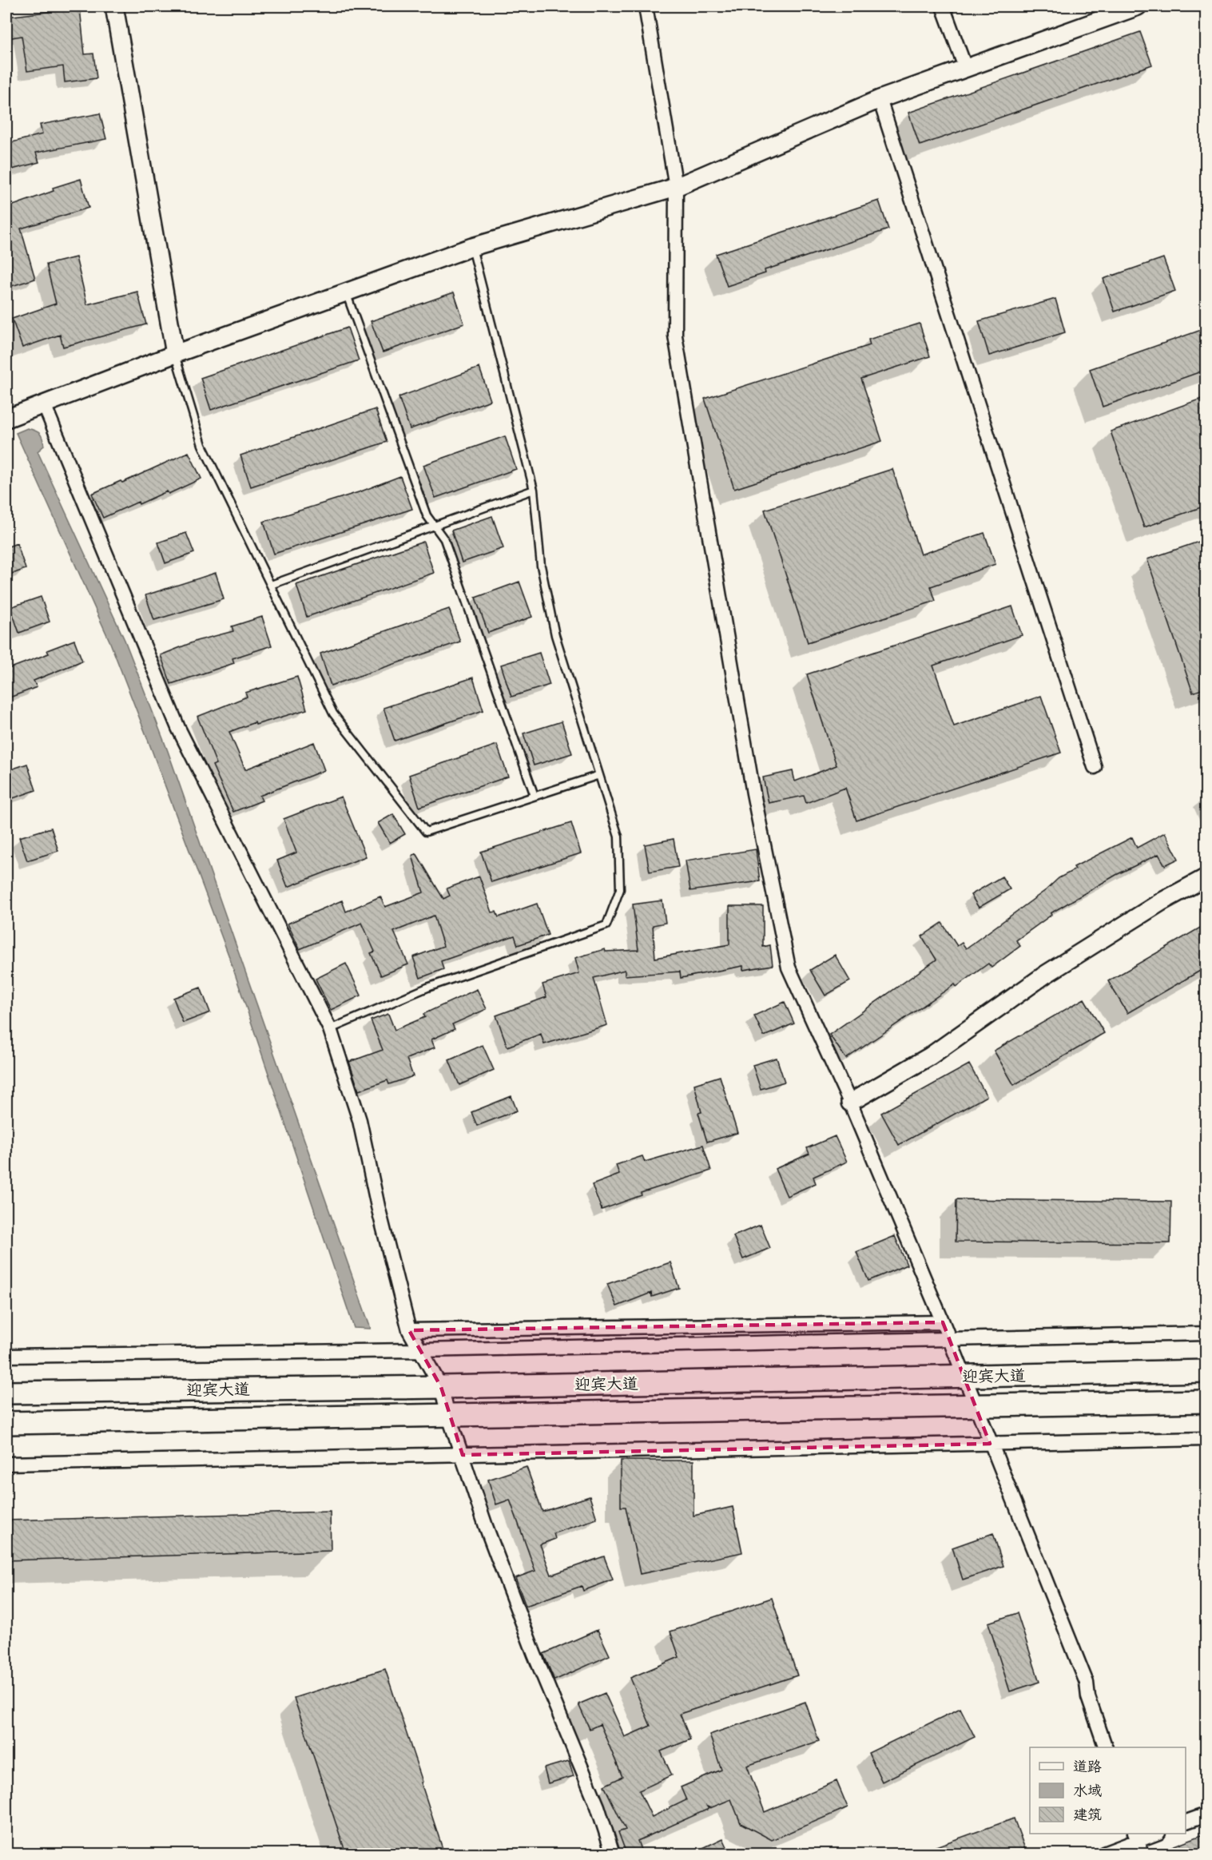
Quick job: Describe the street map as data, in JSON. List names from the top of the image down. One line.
{"streets":{"main road":["迎宾大道"]},"legend":["道路","水域","建筑"]}
